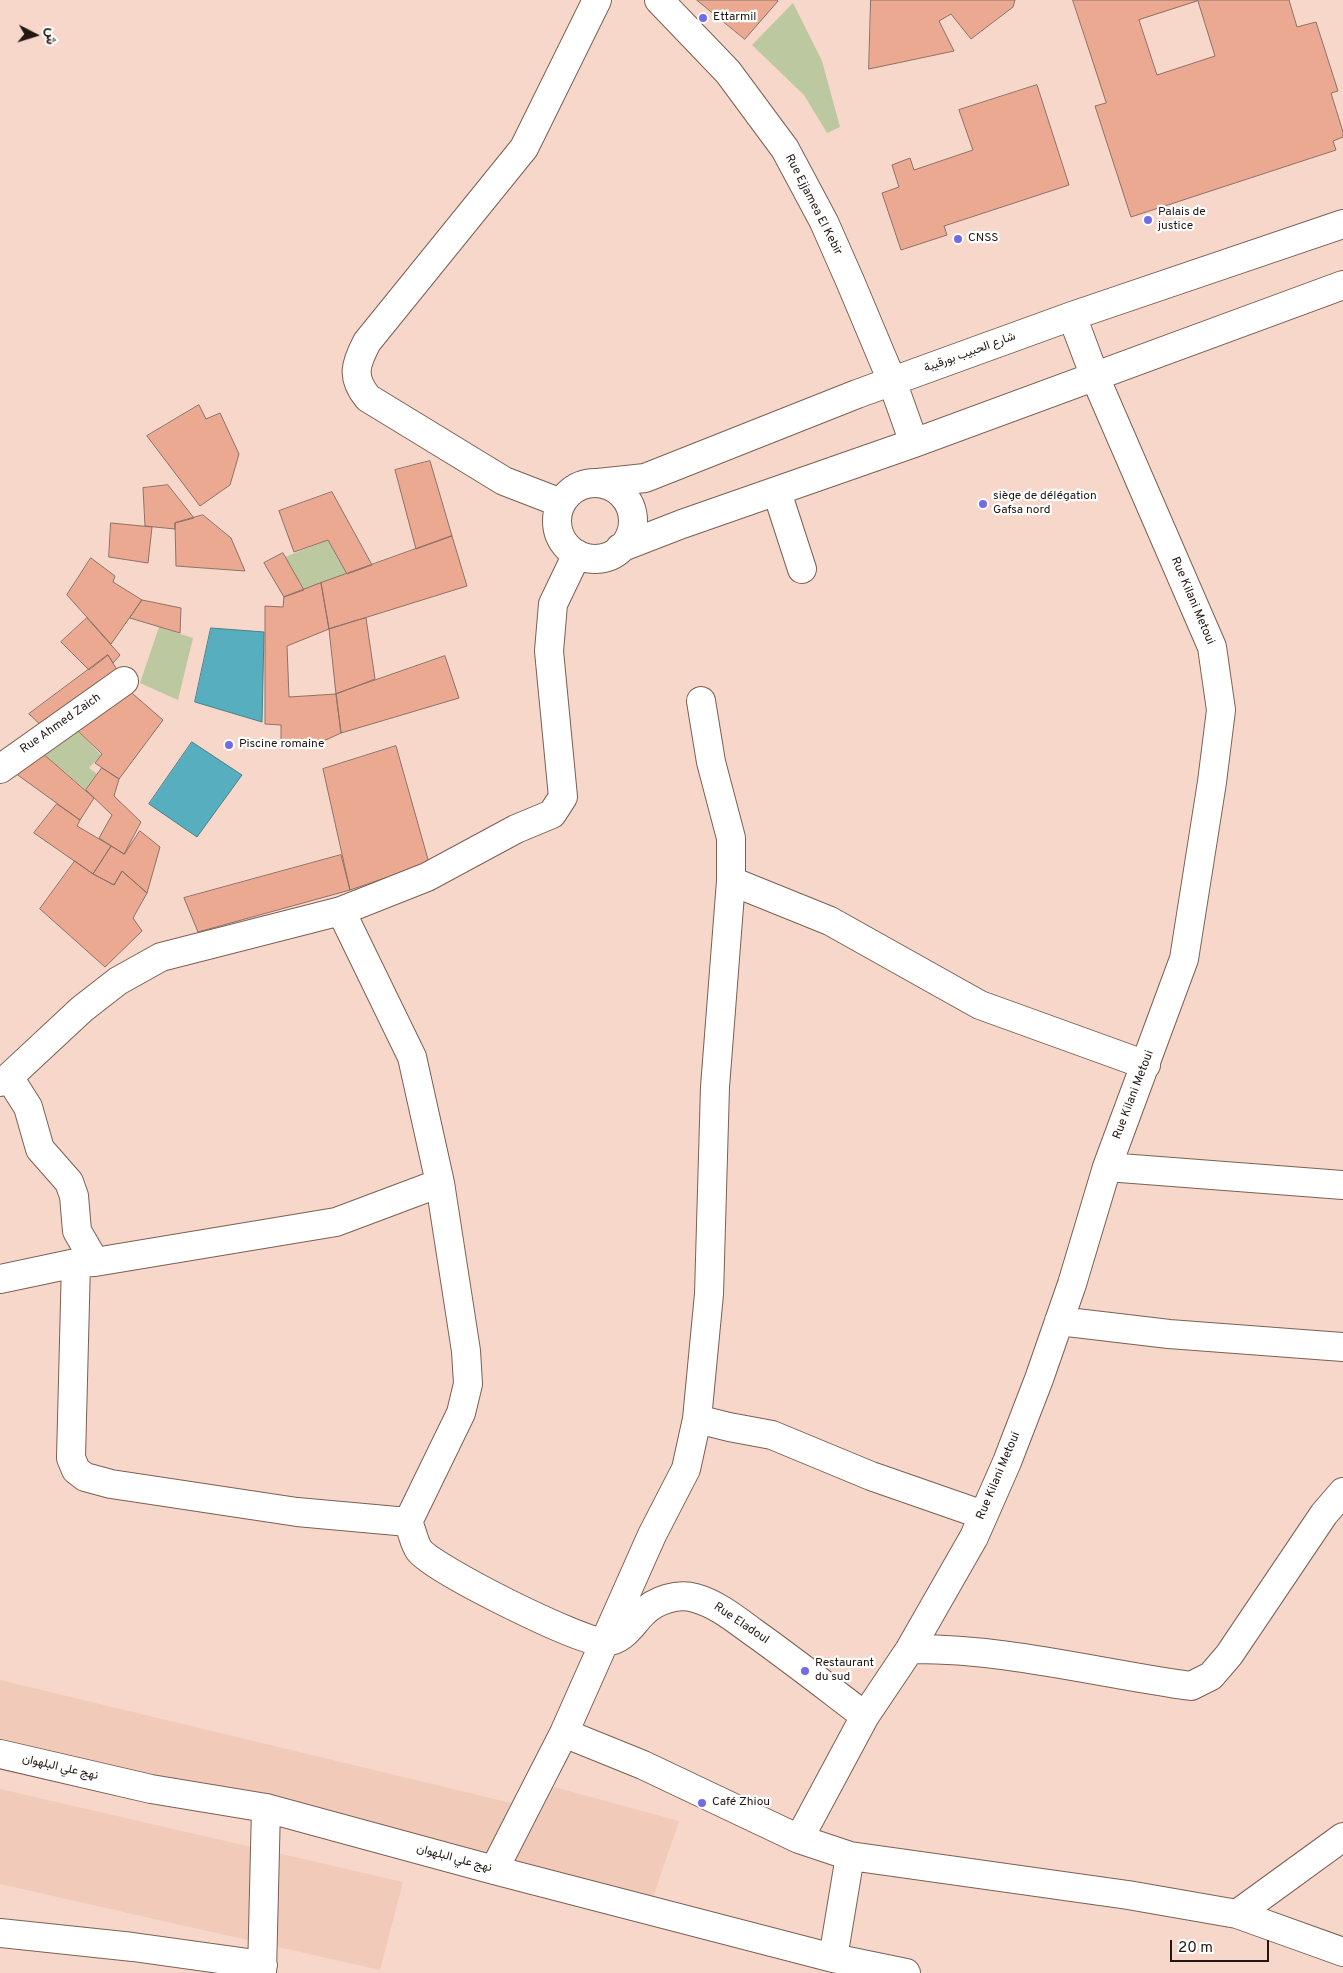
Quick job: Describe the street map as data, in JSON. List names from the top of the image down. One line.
{"streets":{"street":["Rue Ejjamea El Kebir","شارع الحبيب بورقيبة","Rue Kilani Metoui","Rue Ahmed Zaich","Rue Eladoul","نهج علي البلهوان"]},"crossings":[["Rue Ejjamea El Kebir","شارع الحبيب بورقيبة"],["شارع الحبيب بورقيبة","Rue Kilani Metoui"],["Rue Kilani Metoui","Rue Eladoul"]],"places":["Ettarmil","Palais de justice","CNSS","siège de délégation Gafsa nord","Piscine romaine","Restaurant du sud","Café Zhiou"],"scale_bar":"20 m","north":"right"}
